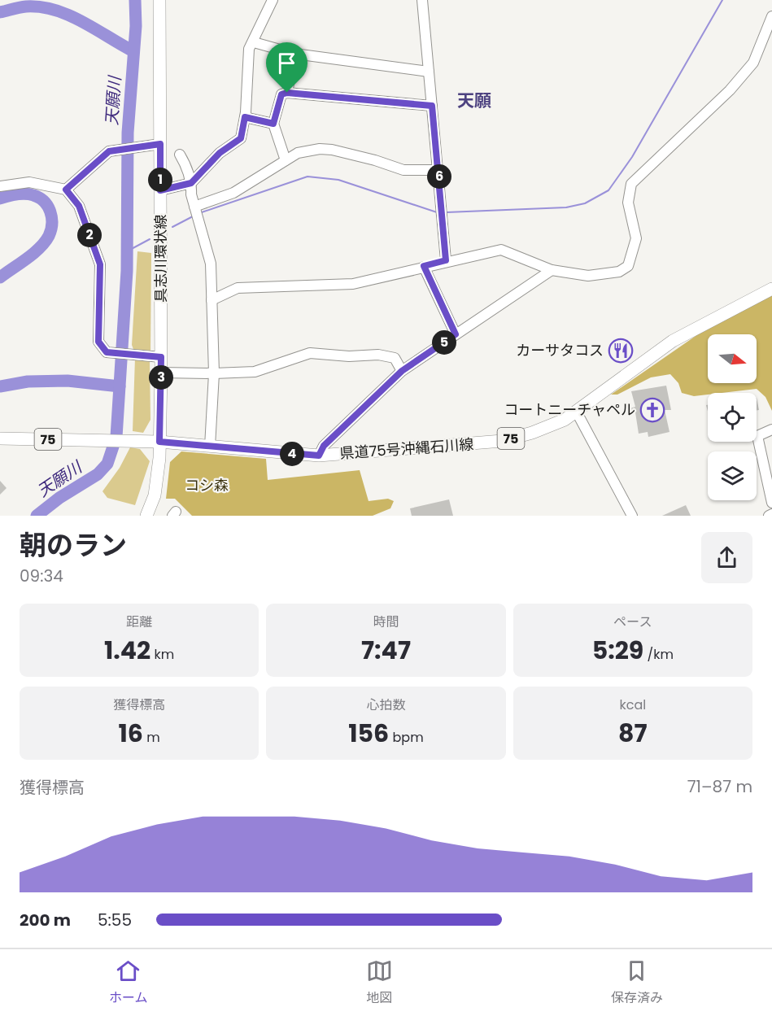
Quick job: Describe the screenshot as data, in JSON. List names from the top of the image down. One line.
{"streets":{"main road":["具志川環状線","75","県道75号沖縄石川線"]},"crossings":[["具志川環状線","県道75号沖縄石川線"]],"districts":["天願"],"water":["天願川"],"parks":["コシ森"],"places":{"restaurant":["カーサタコス"],"church":["コートニーチャペル"]},"north":"right","page":{"pins":["6","1","2","5","3","4"],"heading":["朝のラン","09:34"],"stats":[["距離","1.42 km"],["時間","7:47"],["ペース","5:29 /km"],["獲得標高","16 m"],["心拍数","156 bpm"],["kcal","87"]],"chart":["獲得標高","71–87 m"],"list":[{"name":"200 m","note":"5:55"}],"tabs":["ホーム","地図","保存済み"]}}
